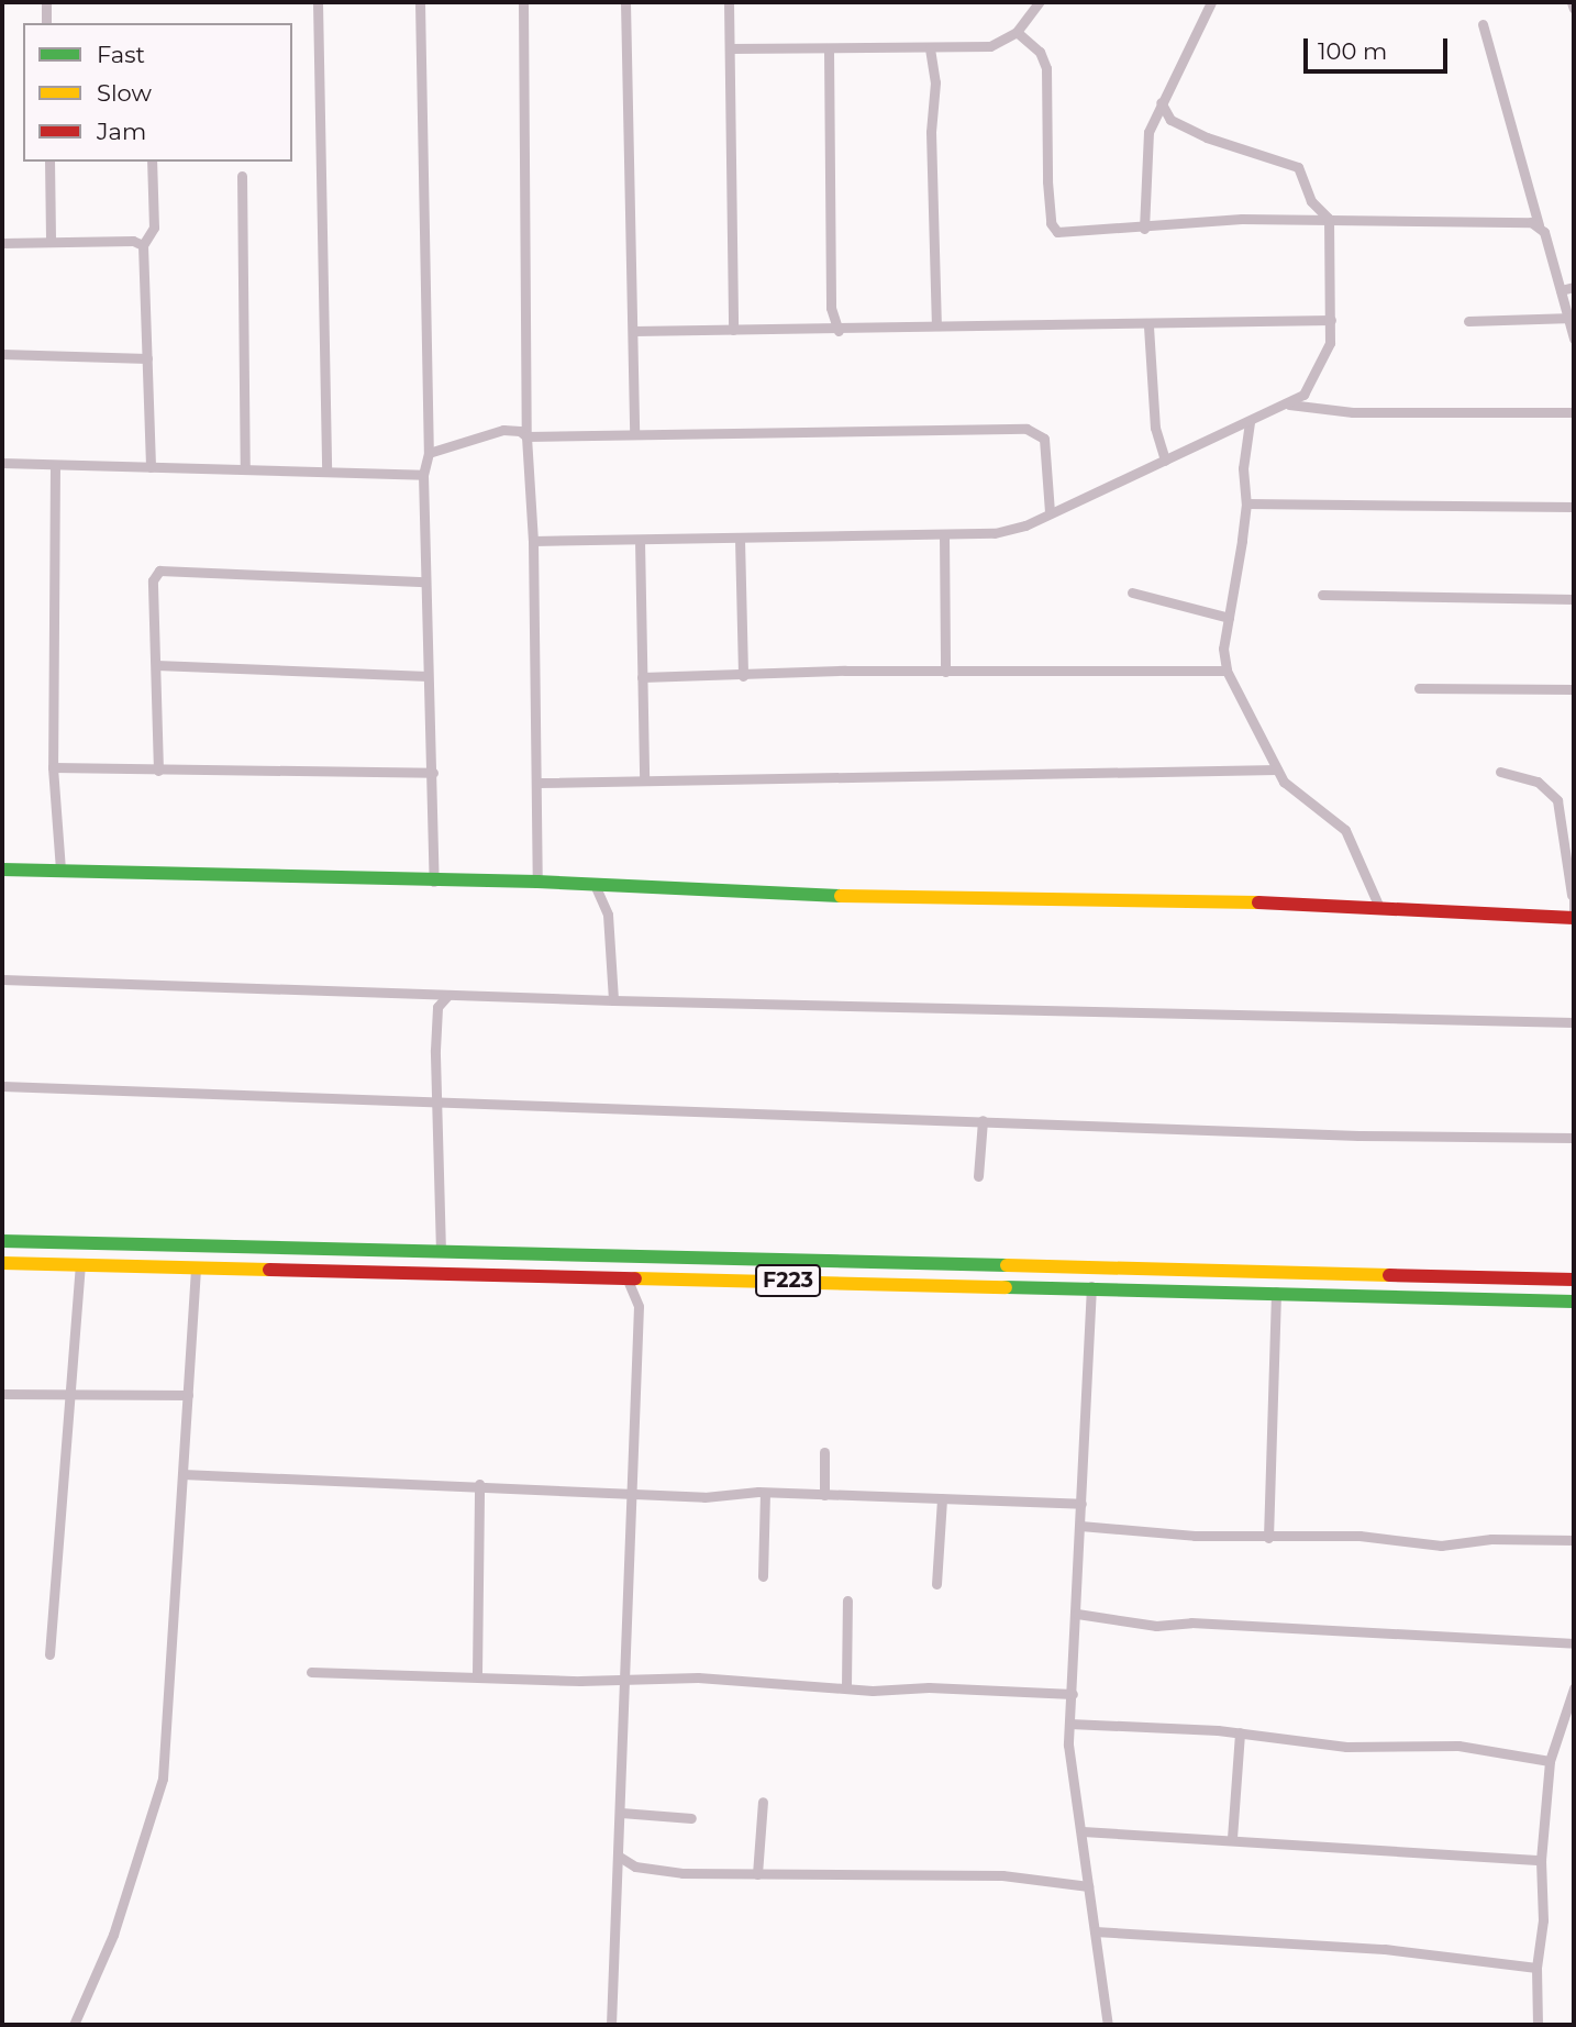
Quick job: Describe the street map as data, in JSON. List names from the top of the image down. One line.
{"streets":{"main road":["F223"]},"legend":["Fast","Slow","Jam"],"scale_bar":"100 m"}
